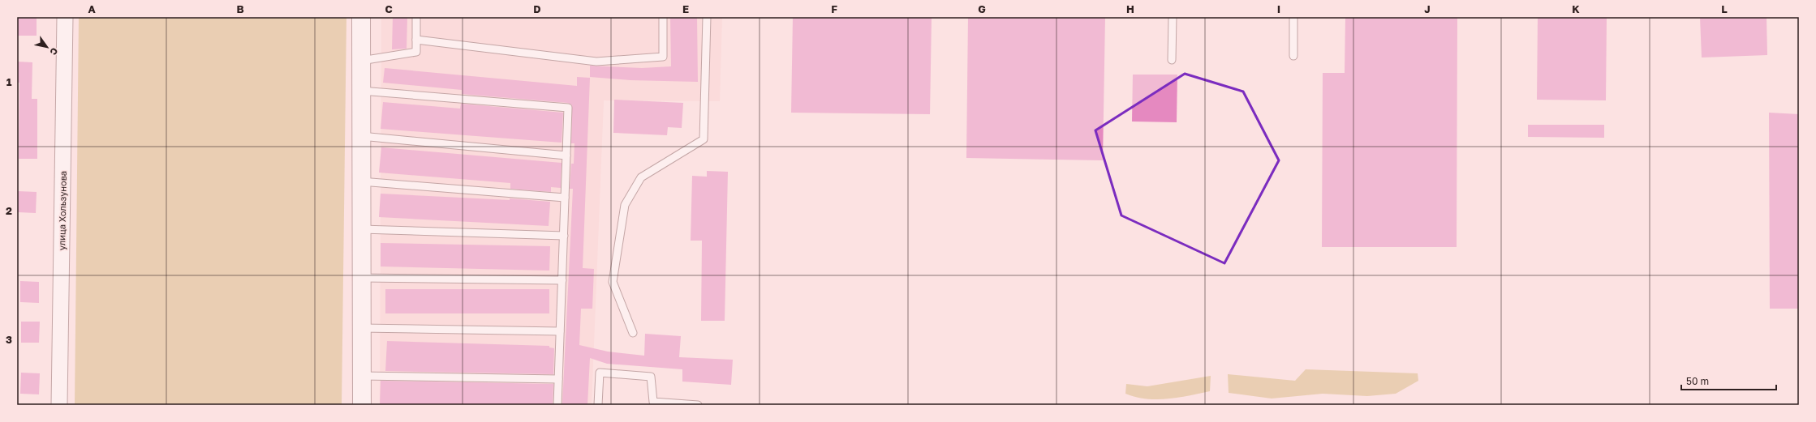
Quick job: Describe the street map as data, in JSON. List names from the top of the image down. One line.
{"streets":{"street":["улица Хользунова"]},"scale_bar":"50 m","north":"bottom right","grid":{"columns":["A","B","C","D","E","F","G","H","I","J","K","L"],"rows":["1","2","3"]}}
